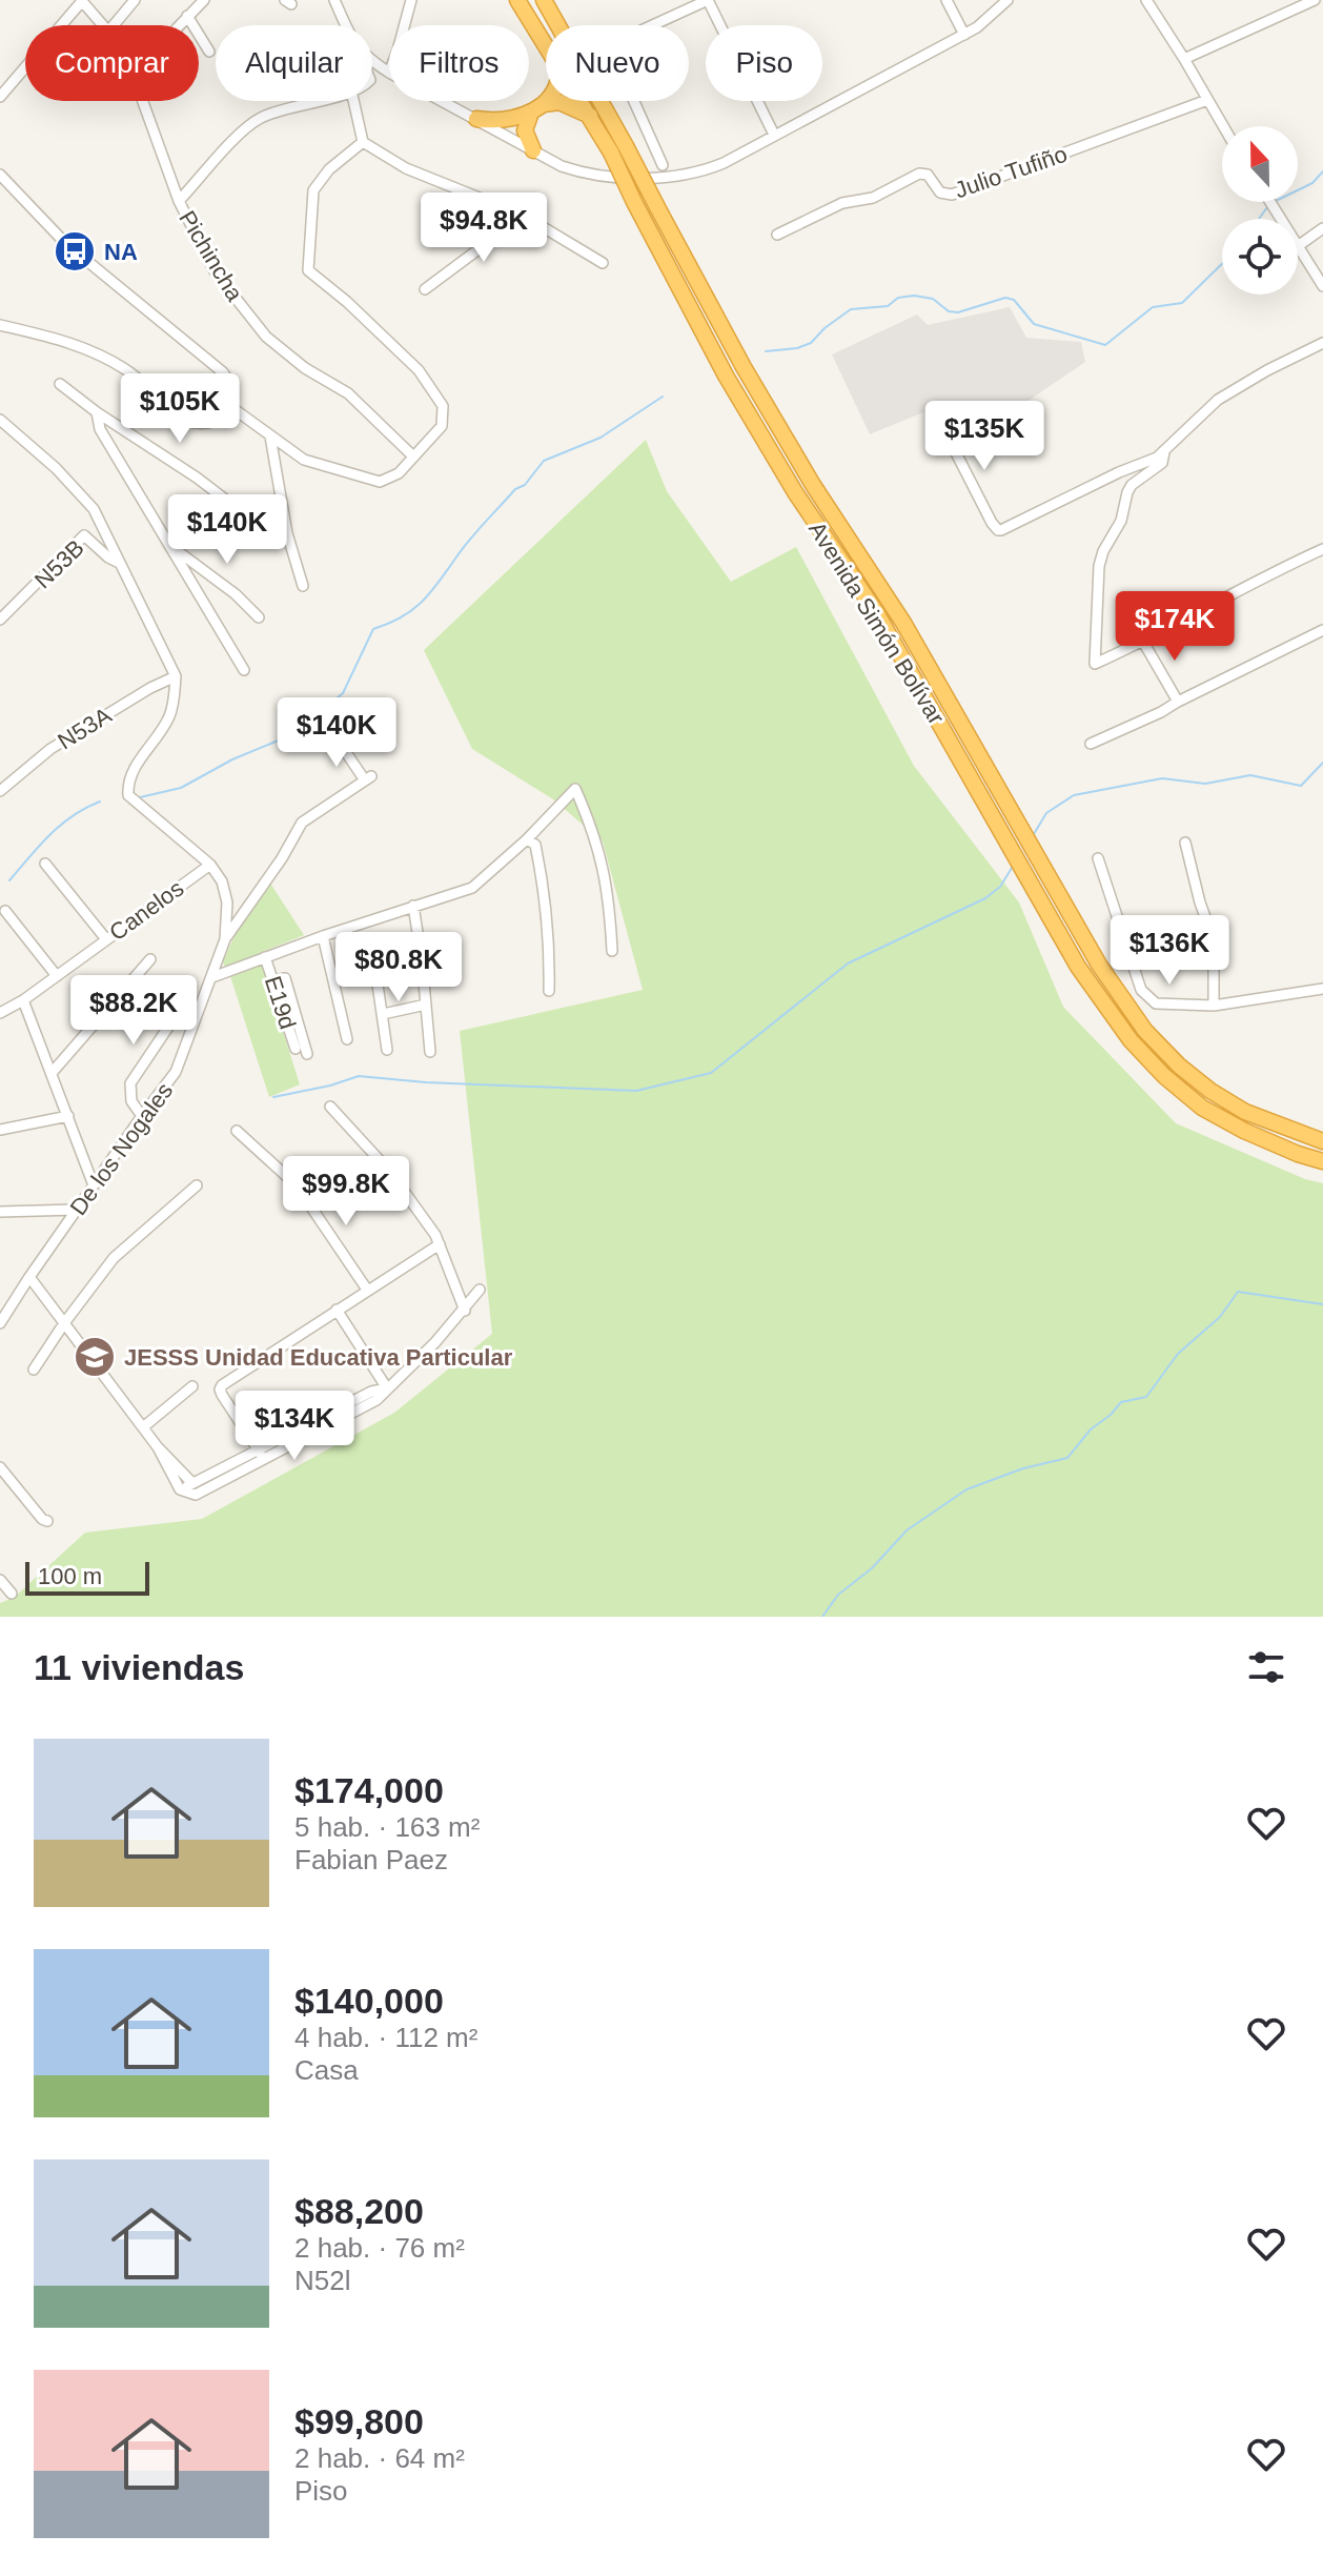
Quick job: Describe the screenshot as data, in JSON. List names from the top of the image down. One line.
{"streets":{"highway":["Avenida Simón Bolívar"],"street":["Julio Tufiño","Pichincha","N53B","N53A","Canelos","E19d","De los Nogales"]},"crossings":[["N53A","De los Nogales"],["Canelos","De los Nogales"]],"places":{"bus stop":["NA"],"school or university":["JESSS Unidad Educativa Particular"]},"scale_bar":"100 m","north":"top","page":{"chip":["Comprar","Alquilar","Filtros","Nuevo","Piso"],"price":["$94.8K","$105K","$135K","$140K","$174K","$140K","$136K","$80.8K","$88.2K","$99.8K","$134K"],"scale":"100 m","heading":"11 viviendas","list":[{"name":"$174,000","note":"5 hab. · 163 m² · Fabian Paez"},{"name":"$140,000","note":"4 hab. · 112 m² · Casa"},{"name":"$88,200","note":"2 hab. · 76 m² · N52l"},{"name":"$99,800","note":"2 hab. · 64 m² · Piso"}]}}
